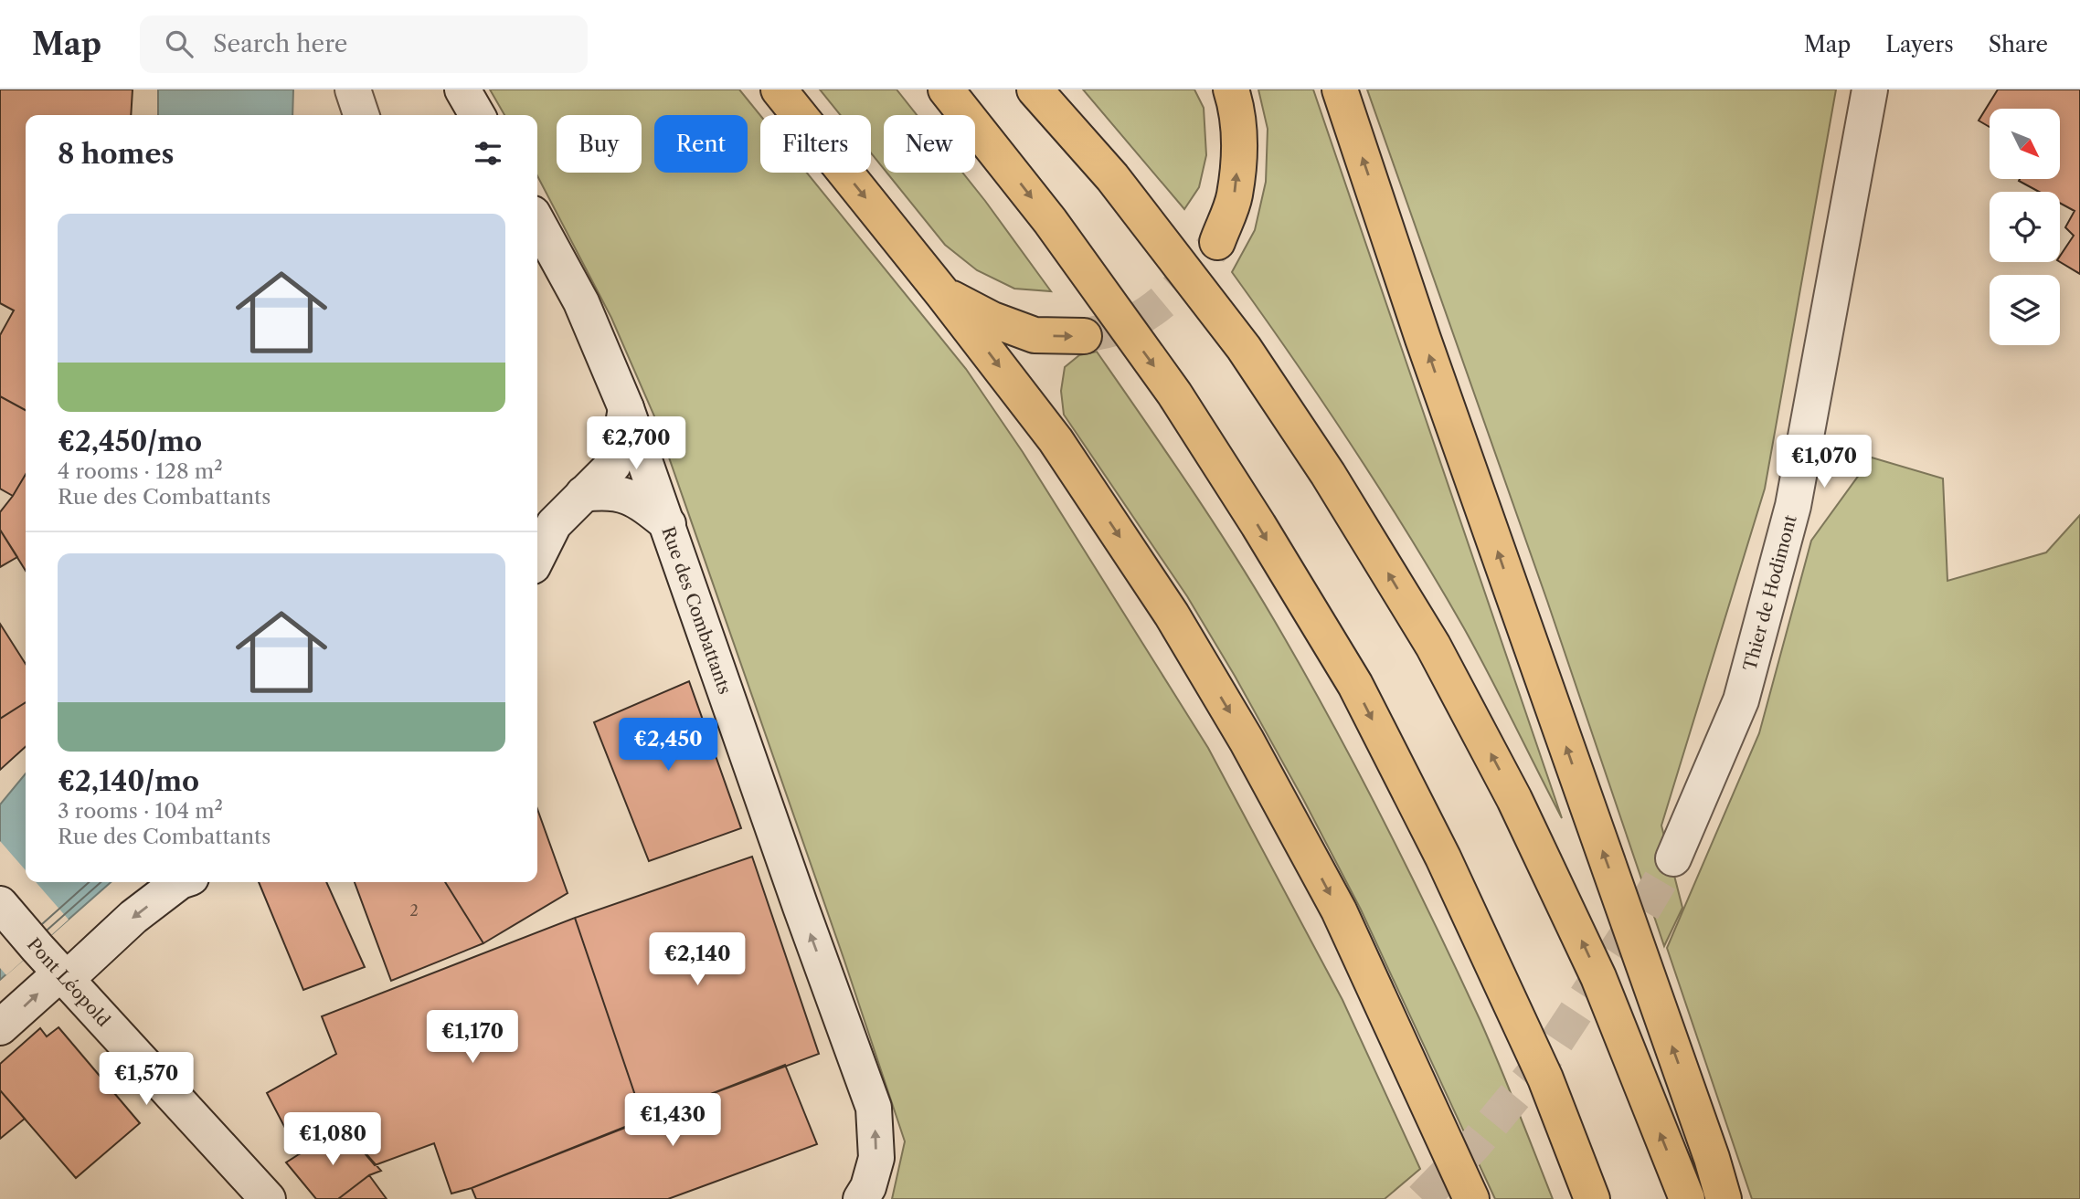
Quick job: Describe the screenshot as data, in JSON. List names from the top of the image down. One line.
{"streets":{"street":["Thier de Hodimont","Rue des Combattants","Pont Léopold"]},"one_way":["Rue des Combattants"],"house_numbers":["2"],"north":"bottom right","page":{"header":"Map","search":"Search here","nav":["Map","Layers","Share"],"chip":["Buy","Rent","Filters","New"],"heading":"8 homes","list":[{"name":"€2,450/mo","note":"4 rooms · 128 m² · Rue des Combattants"},{"name":"€2,140/mo","note":"3 rooms · 104 m² · Rue des Combattants"}],"price":["€2,700","€1,070","€2,450","€2,140","€1,170","€1,570","€1,430","€1,080"]}}
